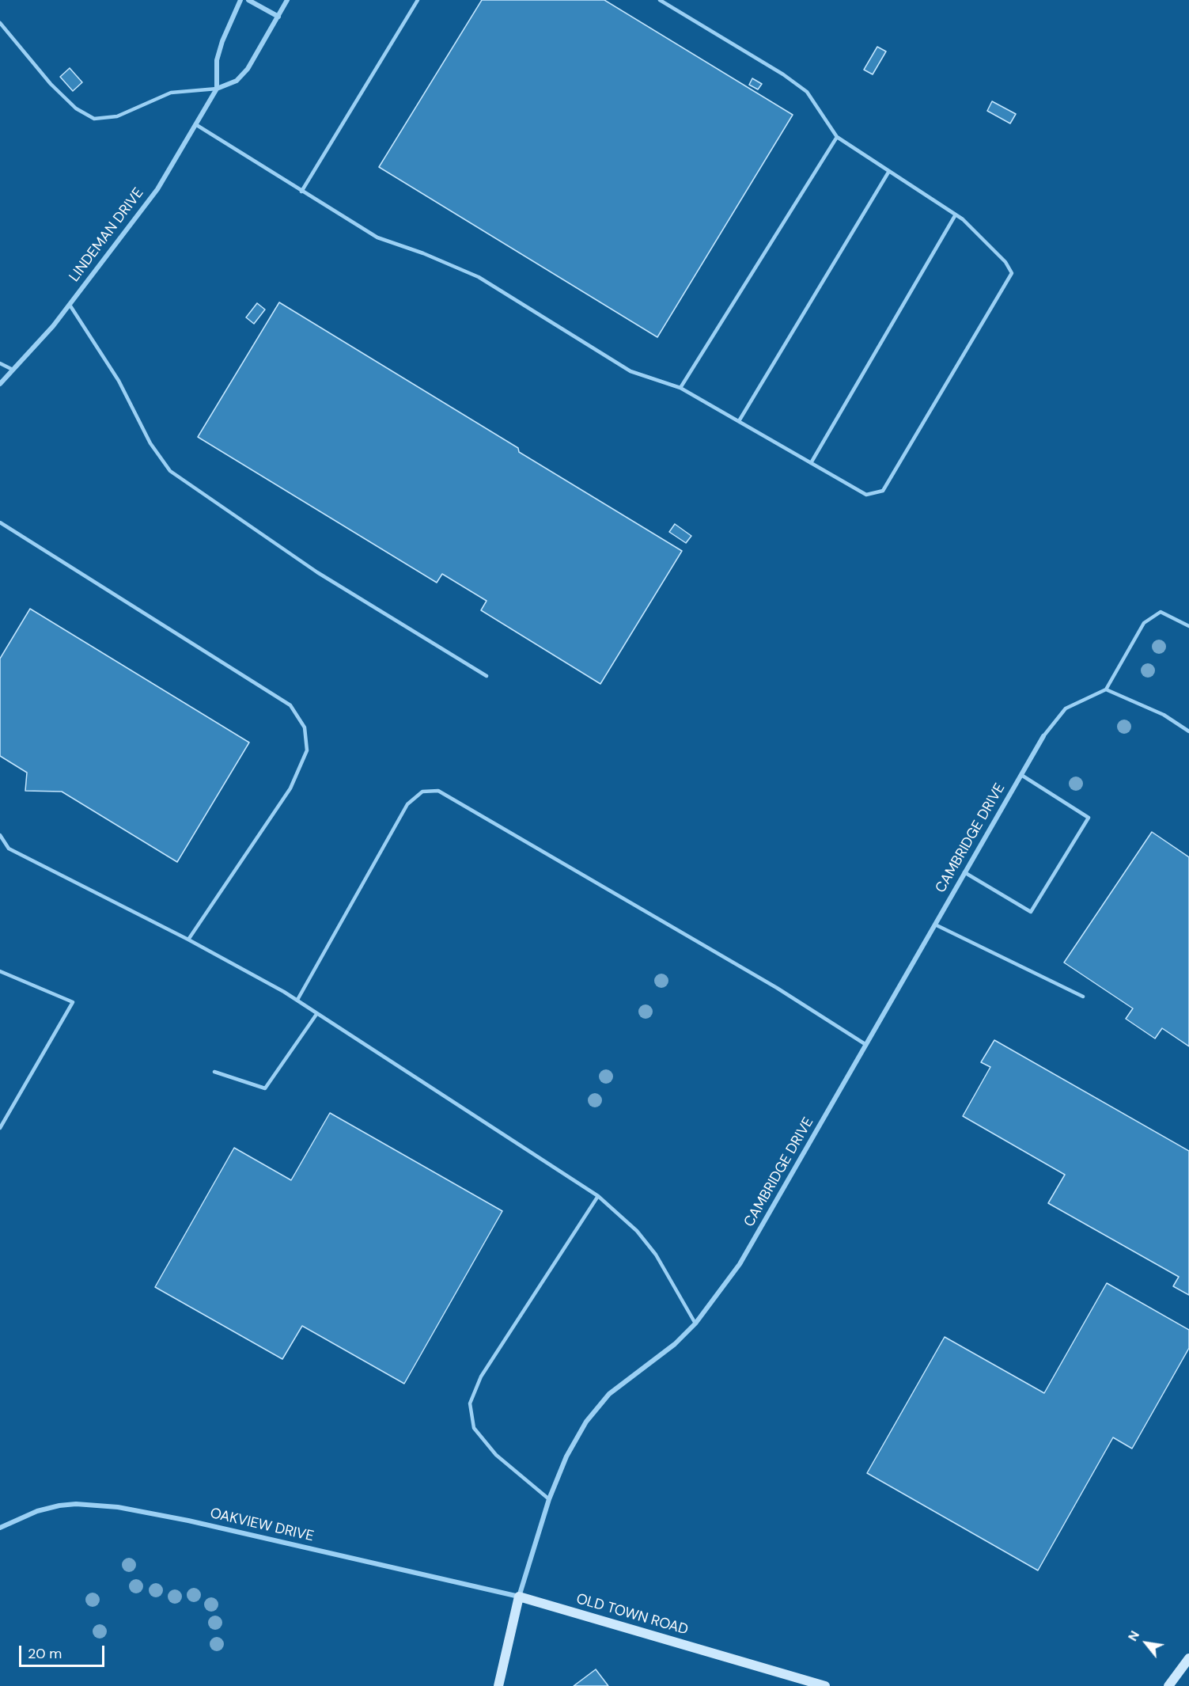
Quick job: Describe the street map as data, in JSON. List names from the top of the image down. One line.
{"streets":{"main road":["OLD TOWN ROAD"],"street":["LINDEMAN DRIVE","CAMBRIDGE DRIVE","OAKVIEW DRIVE"]},"crossings":[["CAMBRIDGE DRIVE","OAKVIEW DRIVE"],["CAMBRIDGE DRIVE","OLD TOWN ROAD"],["OAKVIEW DRIVE","OLD TOWN ROAD"]],"scale_bar":"20 m","north":"top left"}
